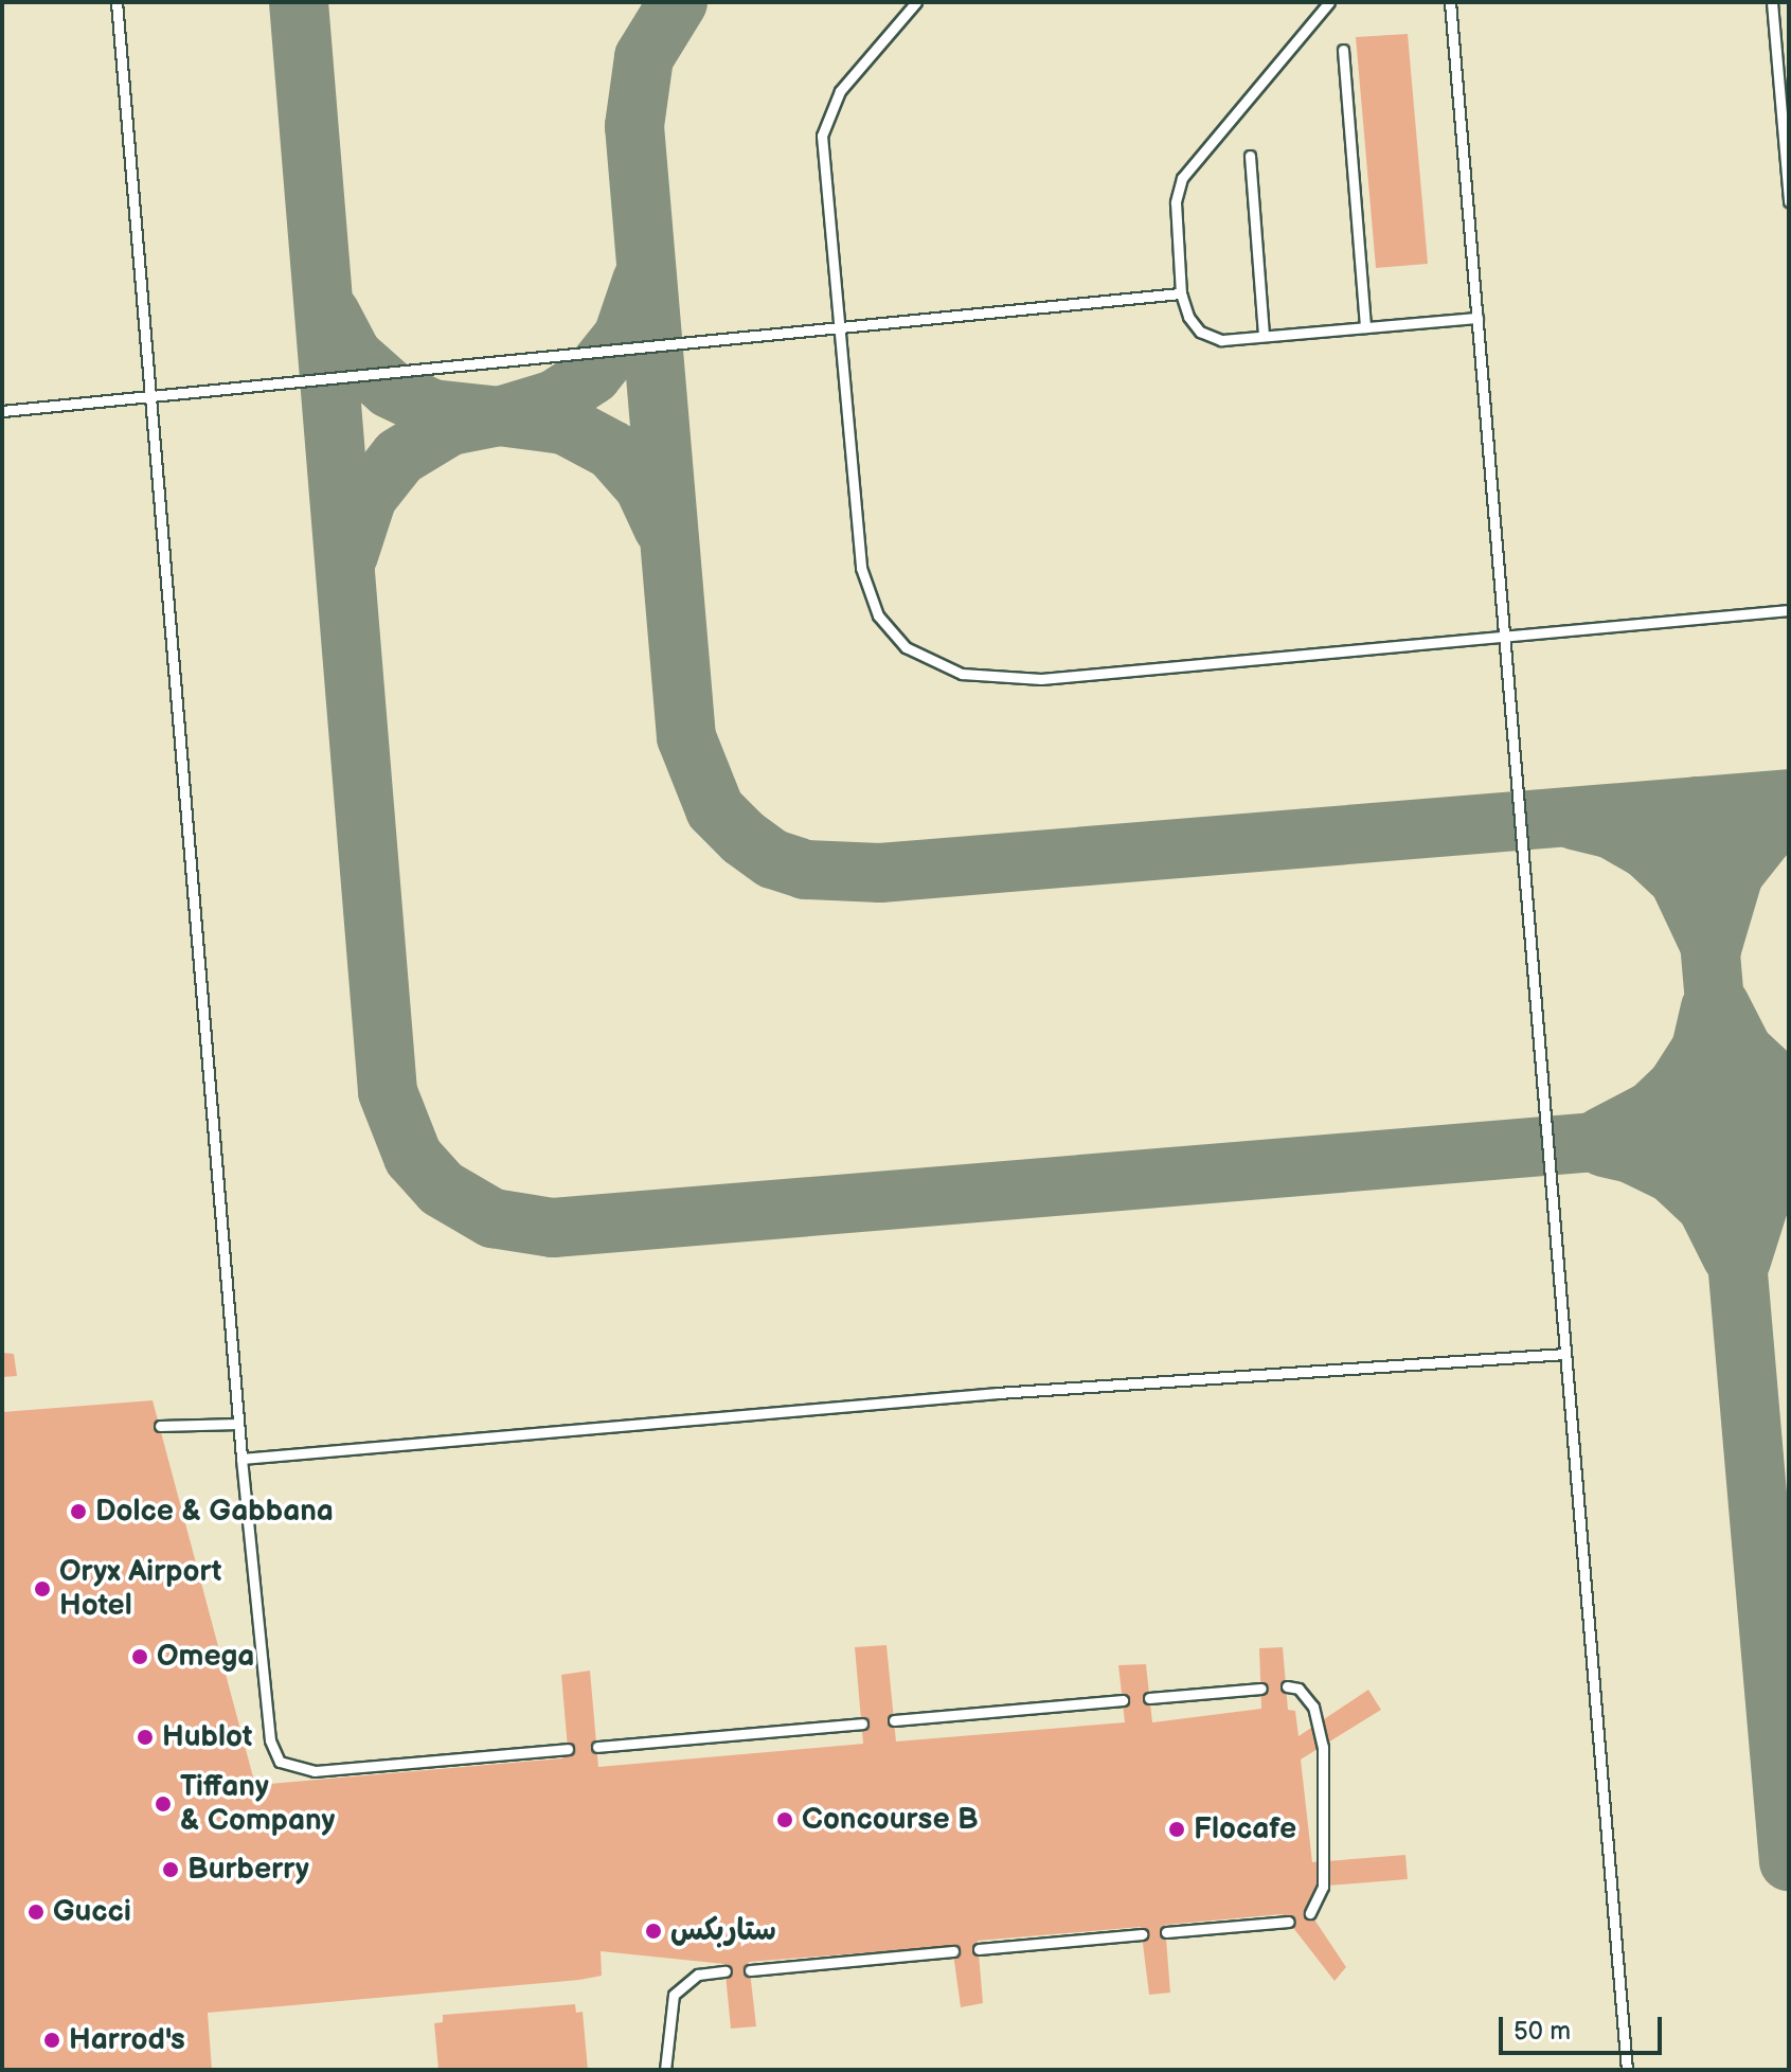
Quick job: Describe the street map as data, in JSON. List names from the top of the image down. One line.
{"places":["Dolce & Gabbana","Oryx Airport Hotel","Omega","Hublot","Tiffany & Company","Concourse B","Flocafe","Burberry","Gucci","ستاربكس","Harrod's"],"scale_bar":"50 m"}
